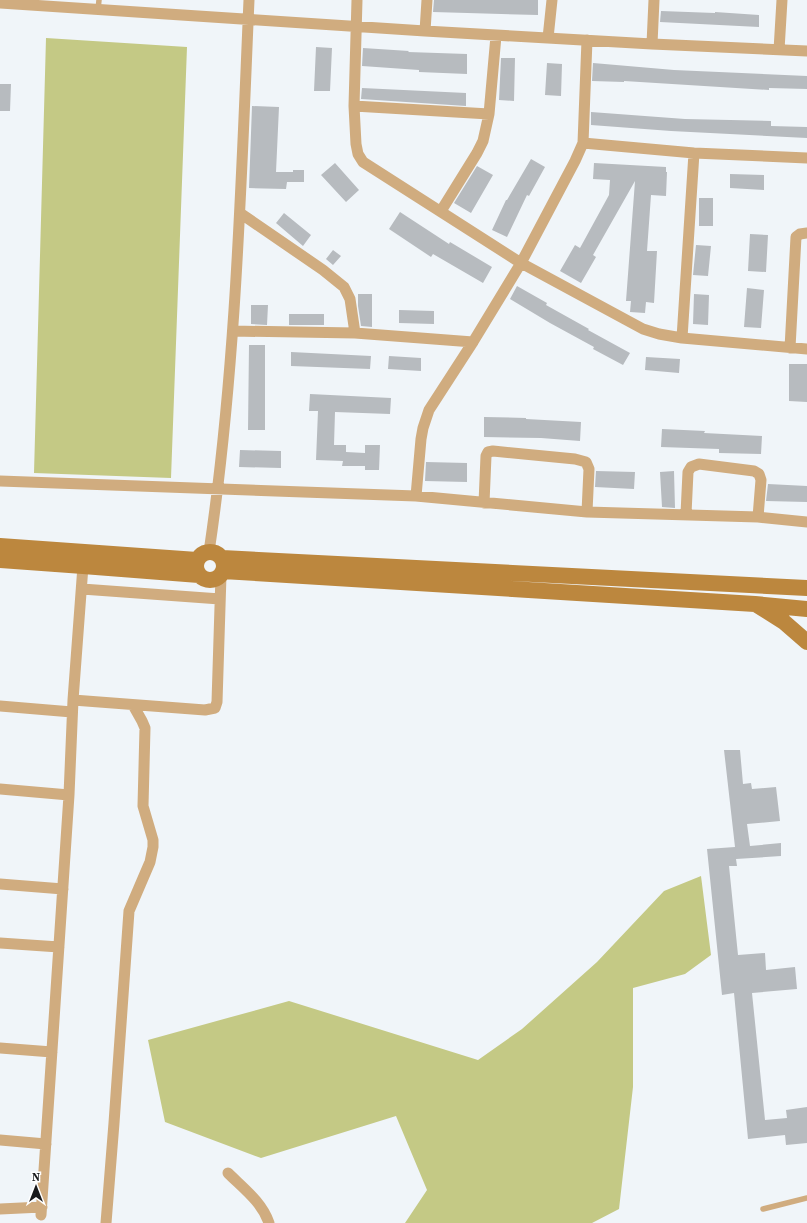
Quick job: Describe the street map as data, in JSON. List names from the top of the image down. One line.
{"north":"top"}
